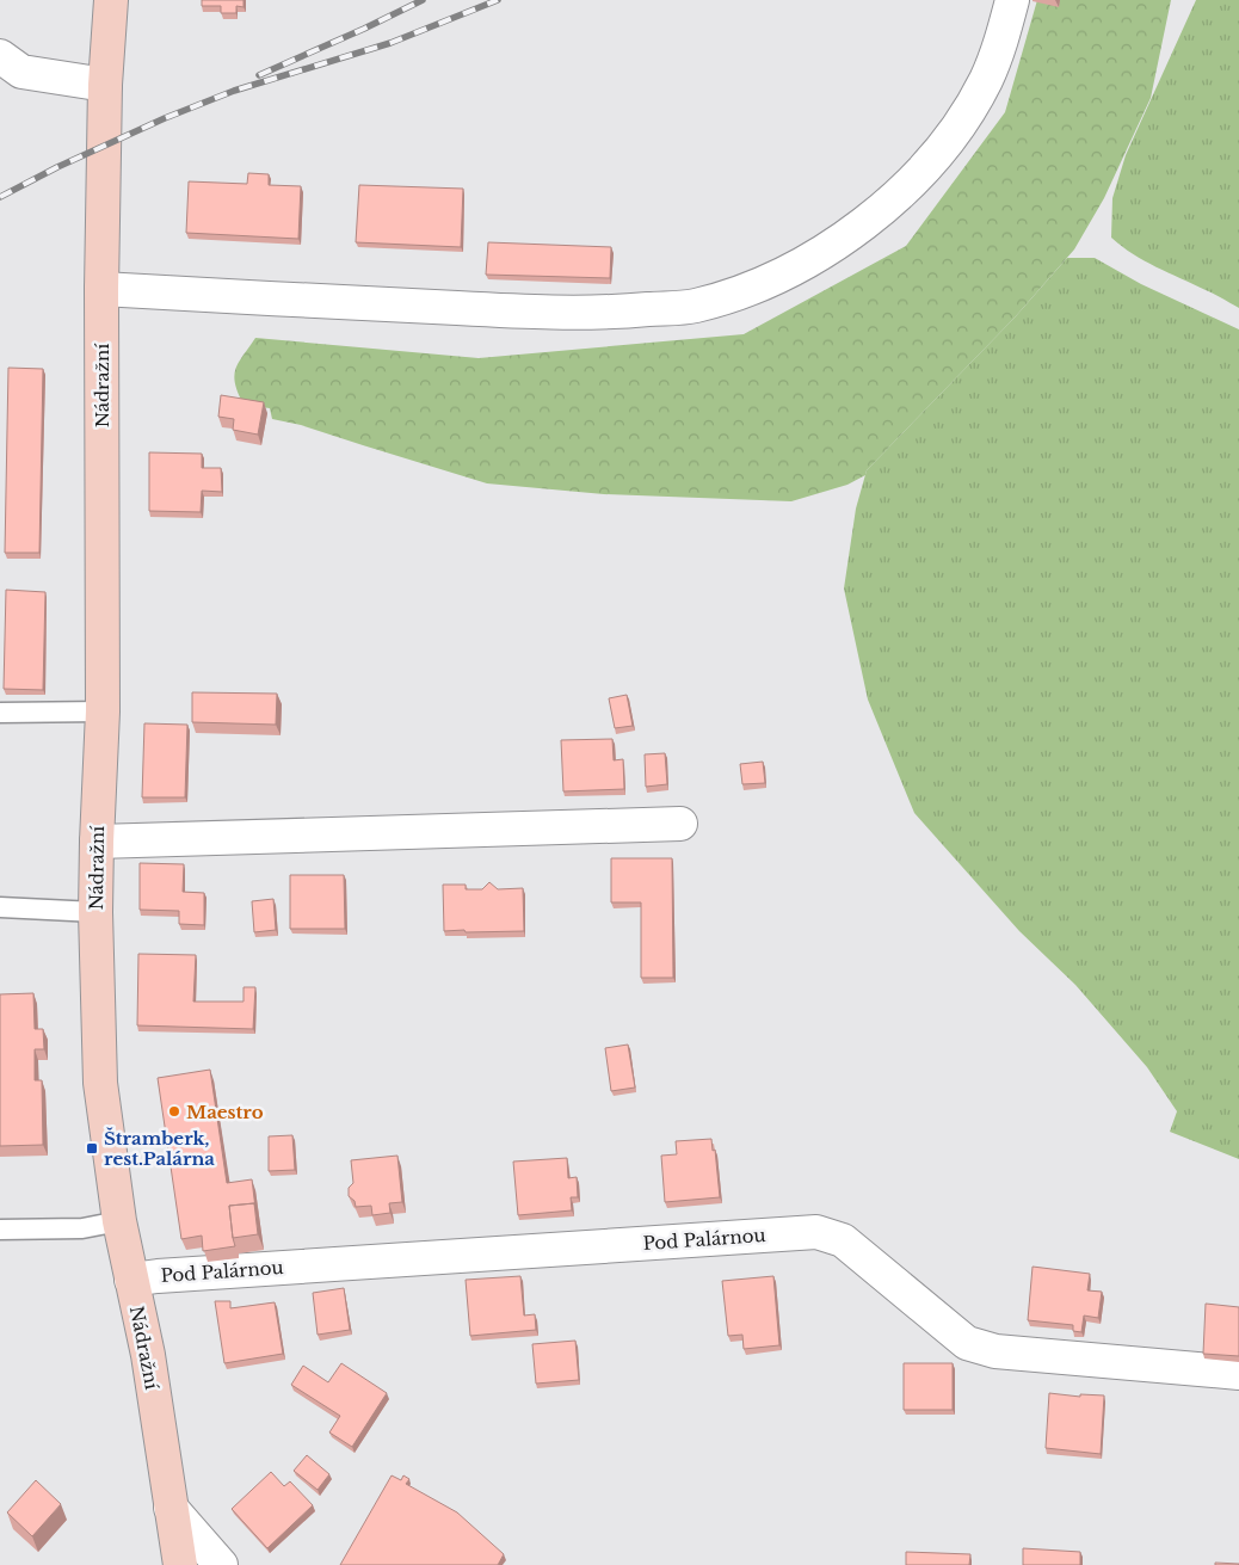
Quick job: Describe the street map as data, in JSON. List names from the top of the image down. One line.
{"streets":{"main road":["Nádražní"],"street":["Pod Palárnou"]},"crossings":[["Nádražní","Pod Palárnou"]],"places":{"other":["Maestro"],"transit":["Štramberk, rest.Palárna"]}}
